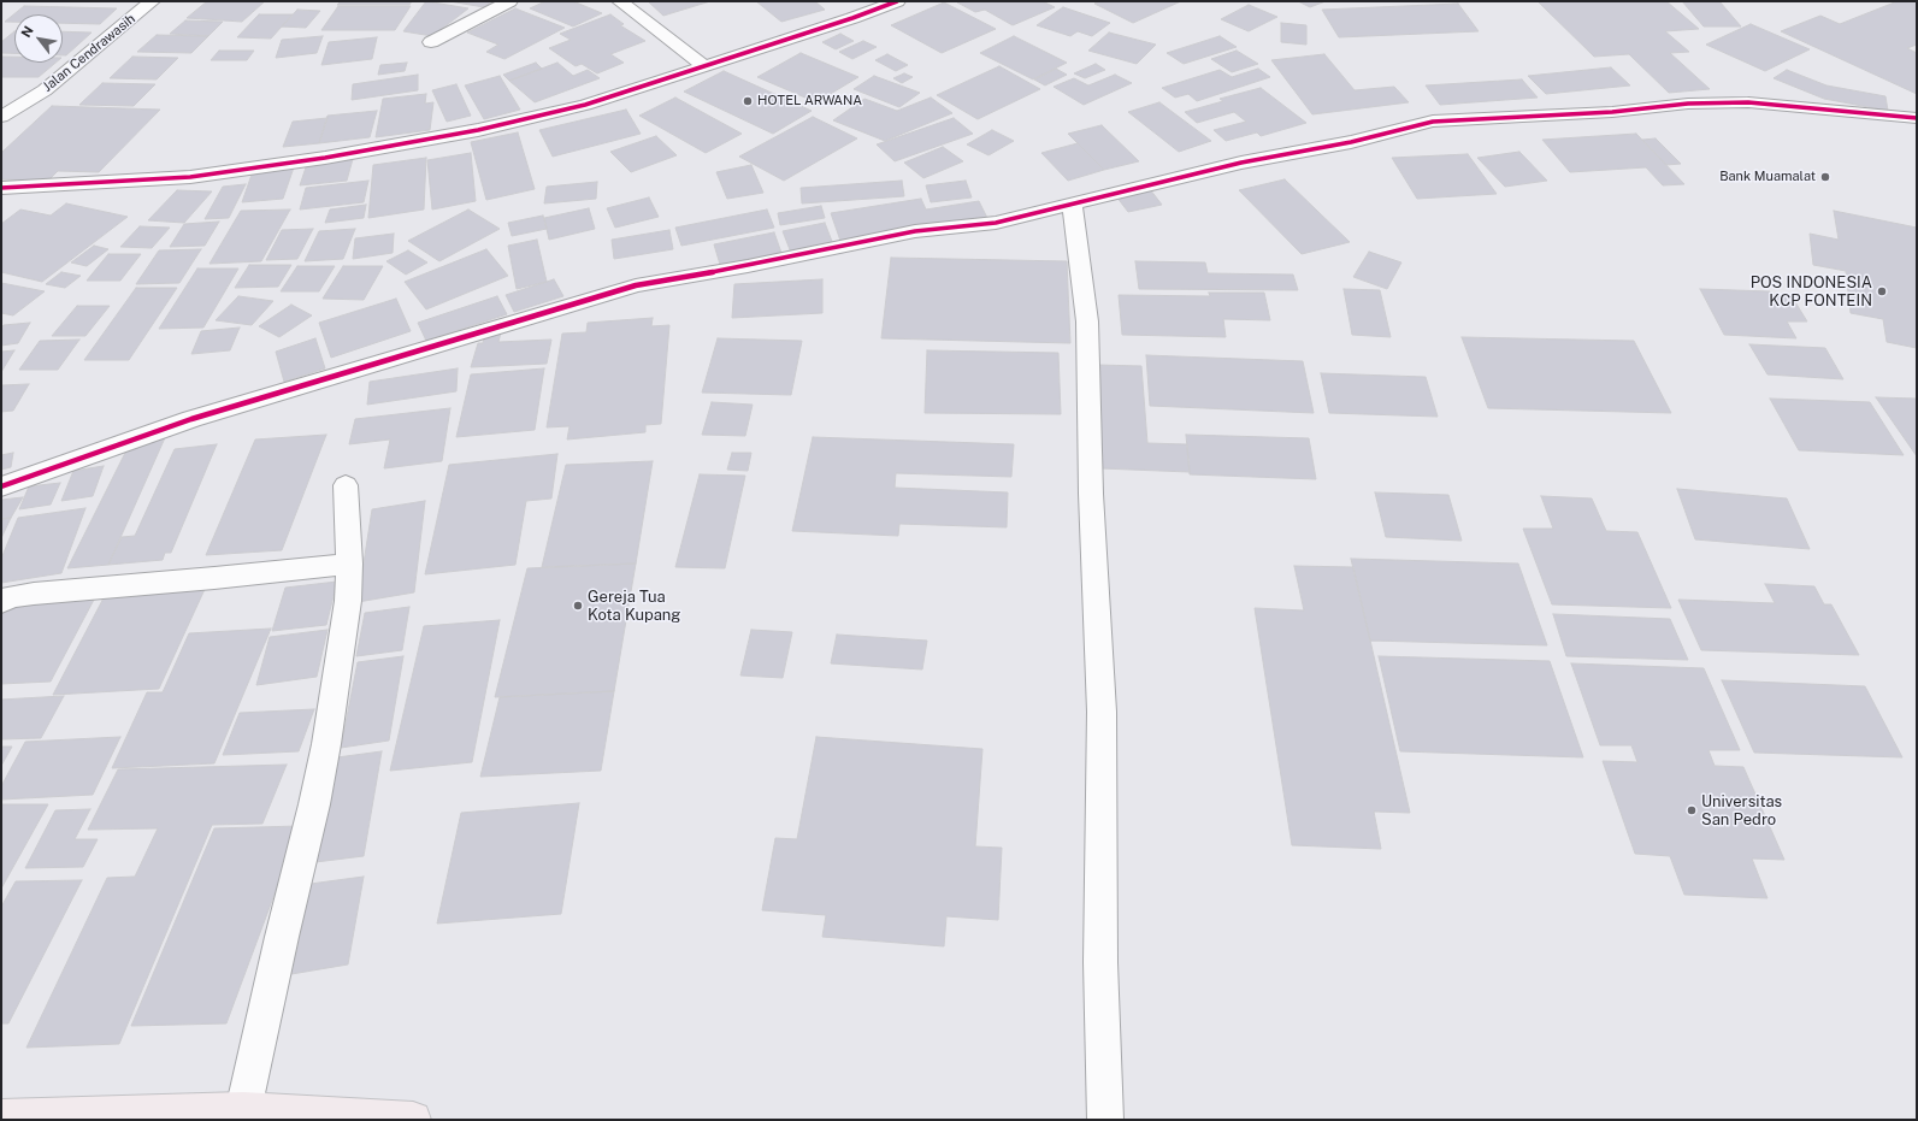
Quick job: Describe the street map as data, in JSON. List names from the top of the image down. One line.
{"streets":{"street":["Jalan Cendrawasih"]},"places":["HOTEL ARWANA","Bank Muamalat","POS INDONESIA KCP FONTEIN","Gereja Tua Kota Kupang","Universitas San Pedro"],"north":"top left"}
